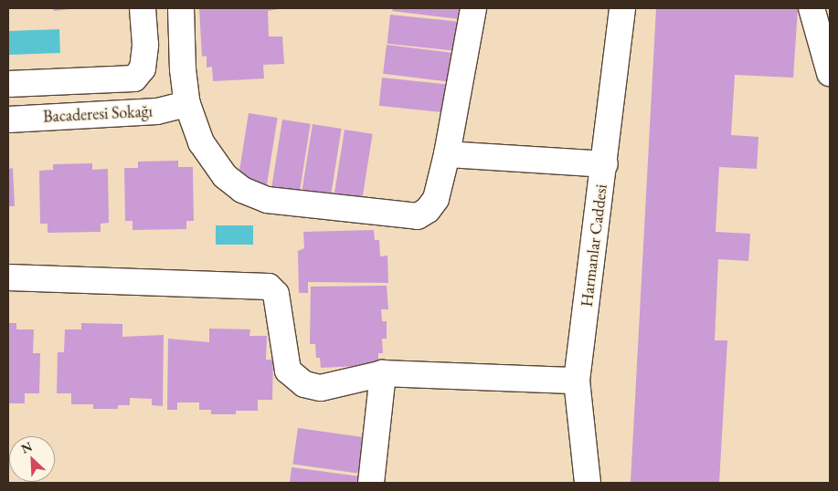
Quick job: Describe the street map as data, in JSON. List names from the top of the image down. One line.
{"streets":{"street":["Bacaderesi Sokağı","Harmanlar Caddesi"]},"north":"top left"}
